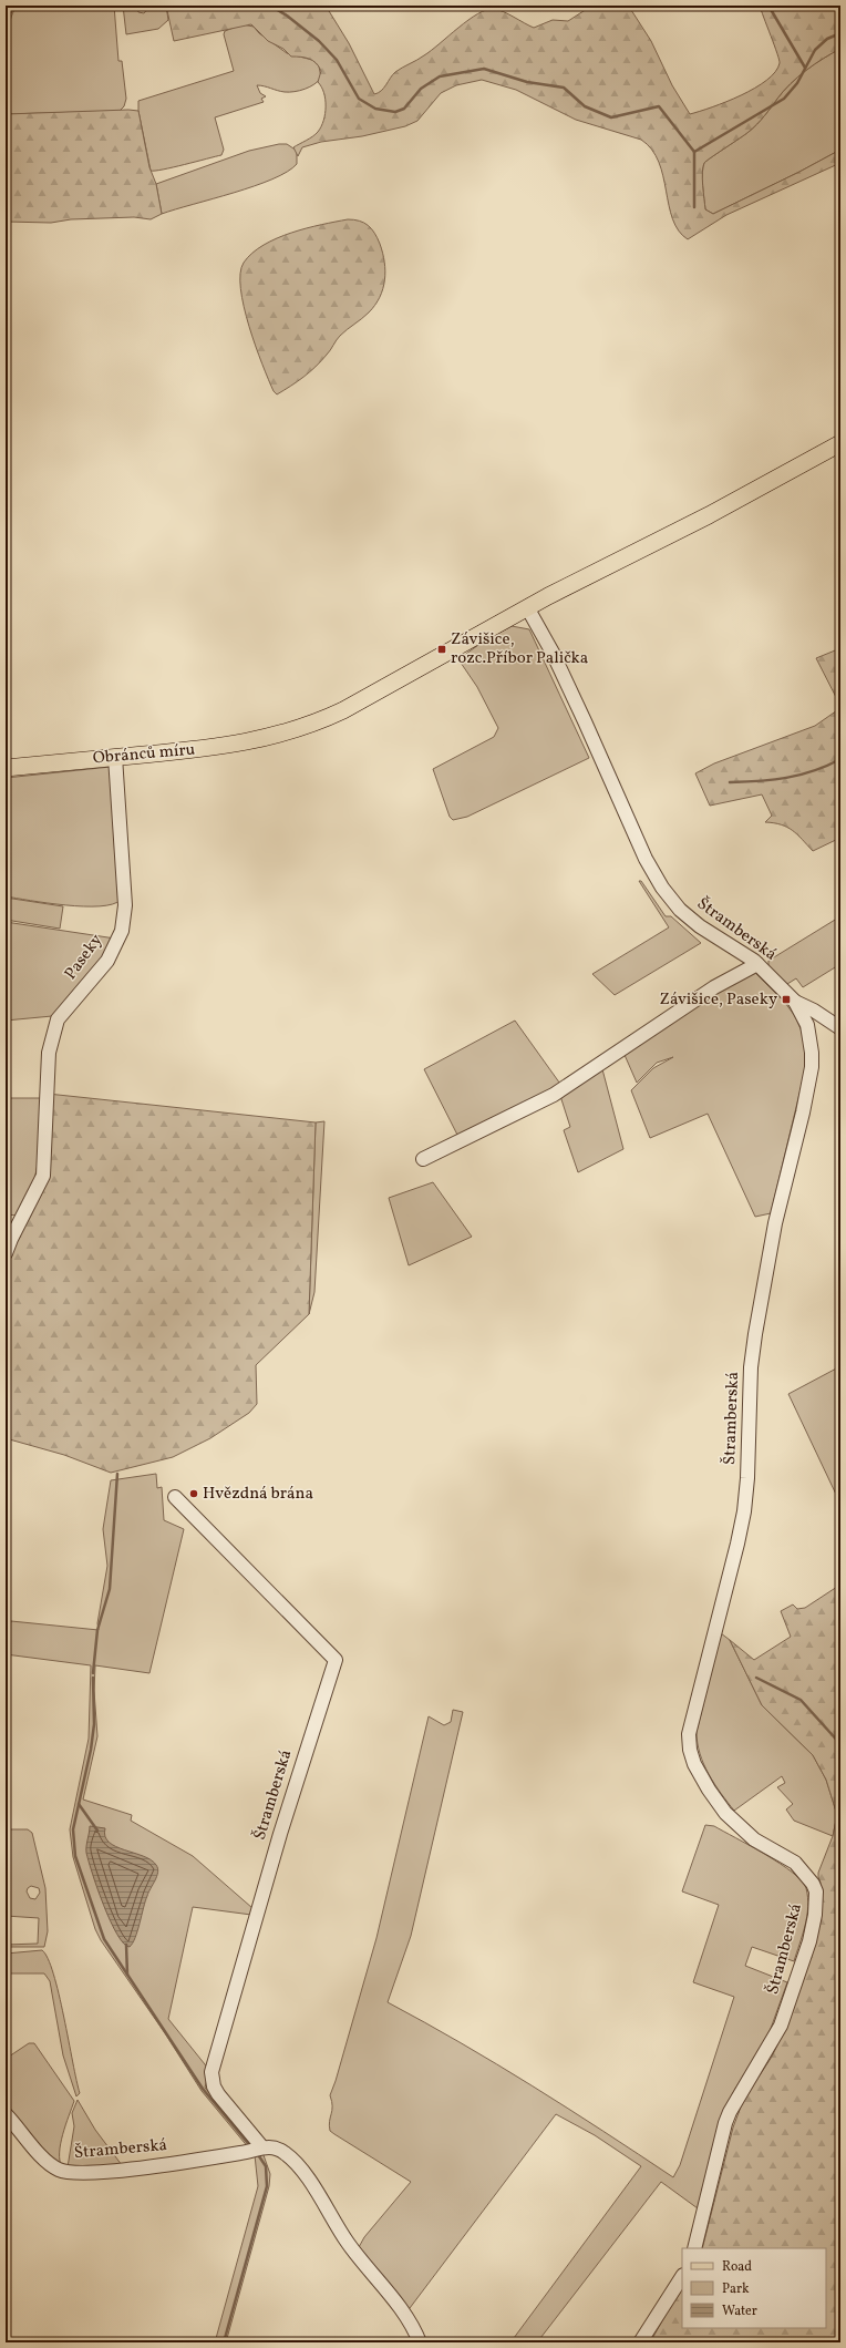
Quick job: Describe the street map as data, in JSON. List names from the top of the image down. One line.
{"streets":{"main road":["Obránců míru"],"street":["Štramberská","Paseky"]},"crossings":[["Obránců míru","Štramberská"],["Obránců míru","Paseky"]],"places":{"transit":["Závišice, rozc.Příbor Palička","Závišice, Paseky"],"other":["Hvězdná brána"]},"legend":["Road","Park","Water"]}
